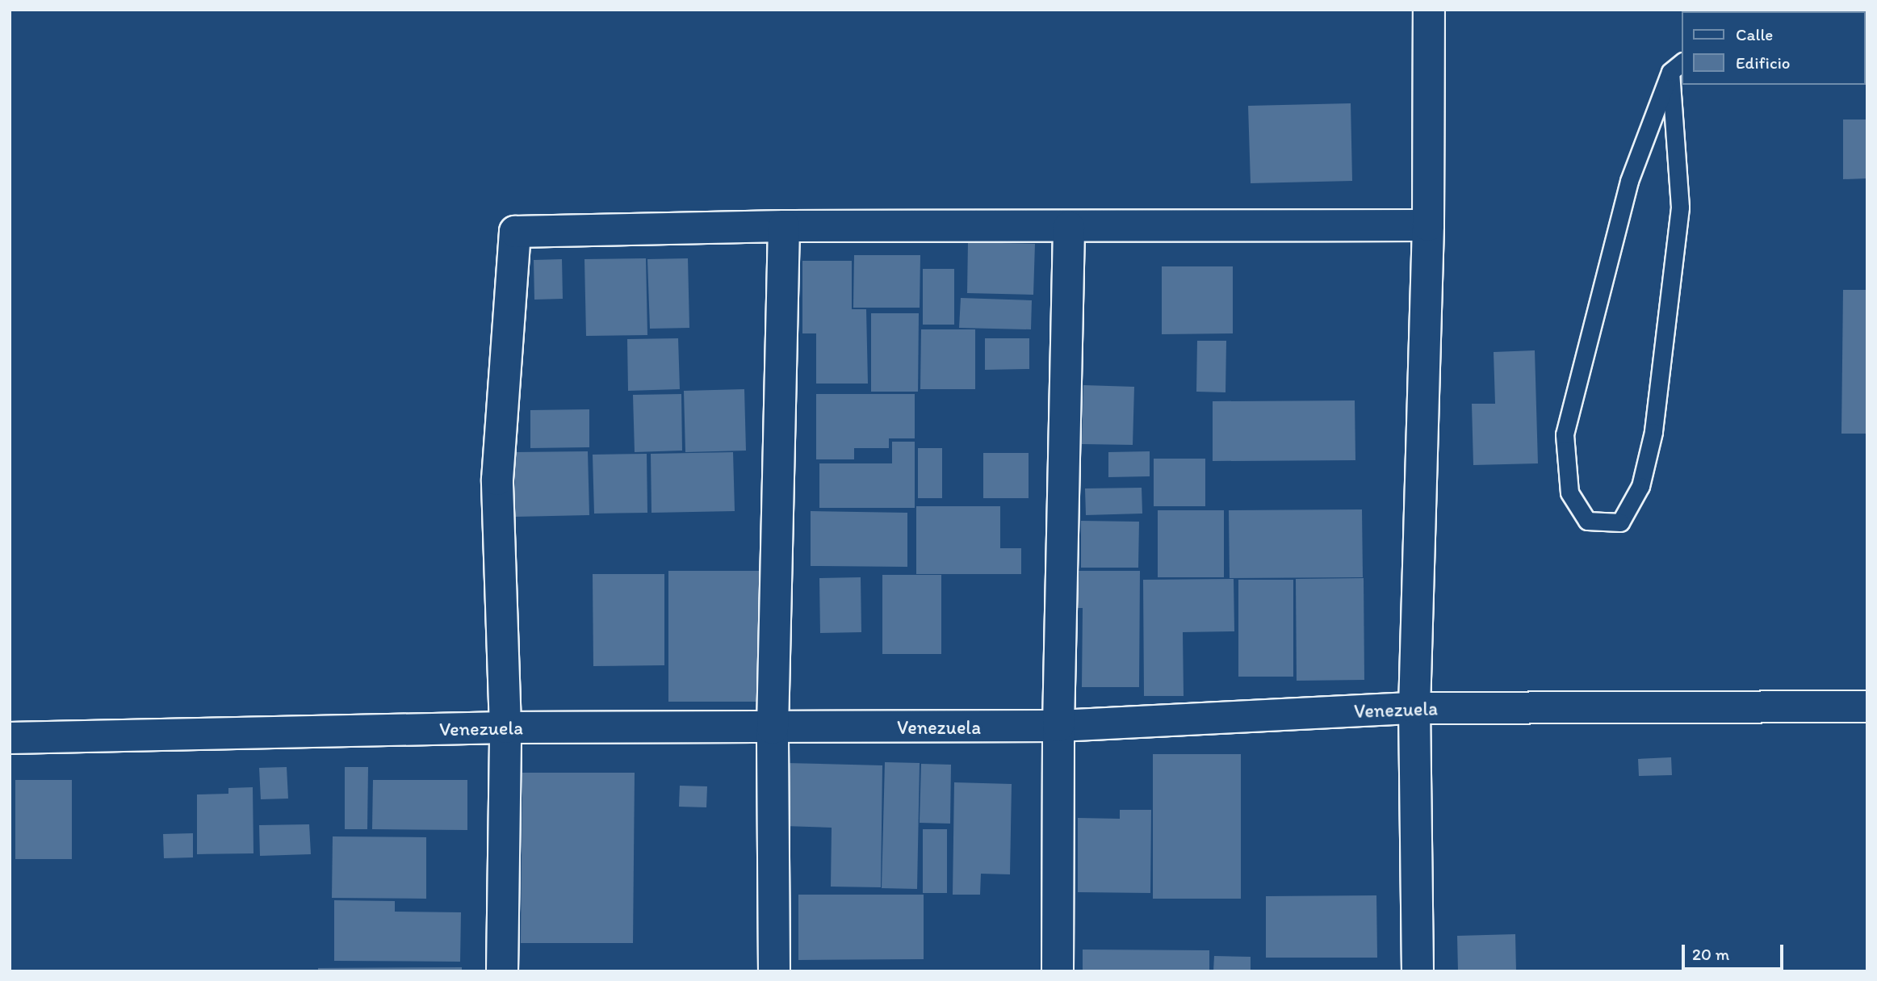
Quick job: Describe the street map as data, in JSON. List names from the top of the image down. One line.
{"streets":{"street":["Venezuela"]},"legend":["Calle","Edificio"],"scale_bar":"20 m"}
